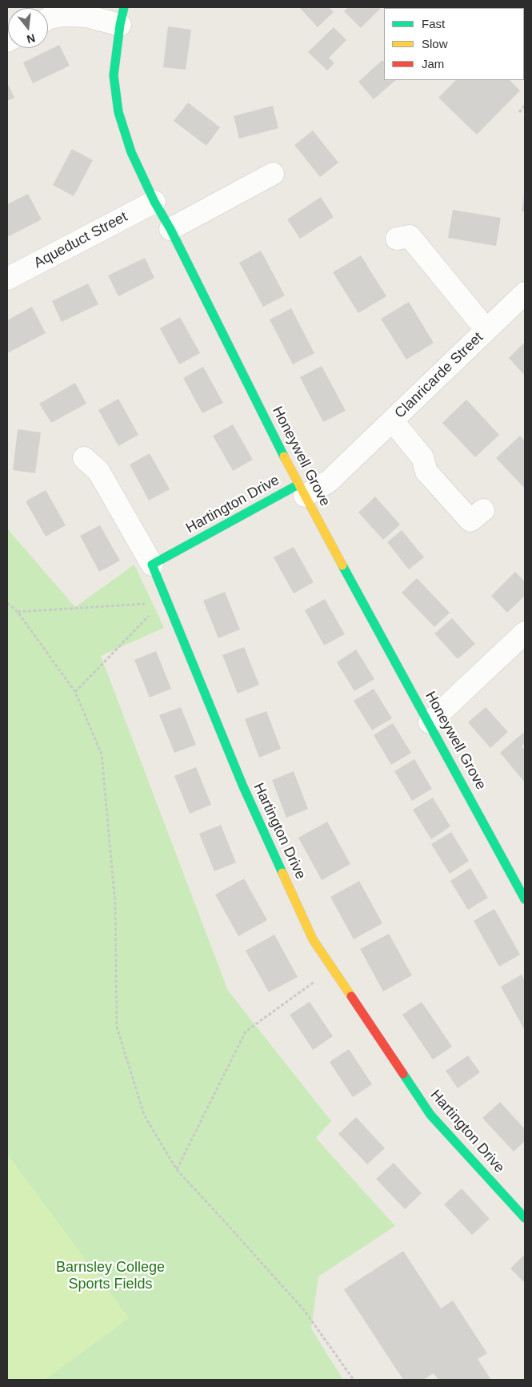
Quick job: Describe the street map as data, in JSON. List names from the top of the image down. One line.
{"streets":{"street":["Aqueduct Street","Clanricarde Street","Honeywell Grove","Hartington Drive"]},"crossings":[["Aqueduct Street","Honeywell Grove"],["Clanricarde Street","Honeywell Grove"],["Clanricarde Street","Hartington Drive"],["Honeywell Grove","Hartington Drive"]],"parks":["Barnsley College Sports Fields"],"legend":["Fast","Slow","Jam"],"north":"bottom"}
